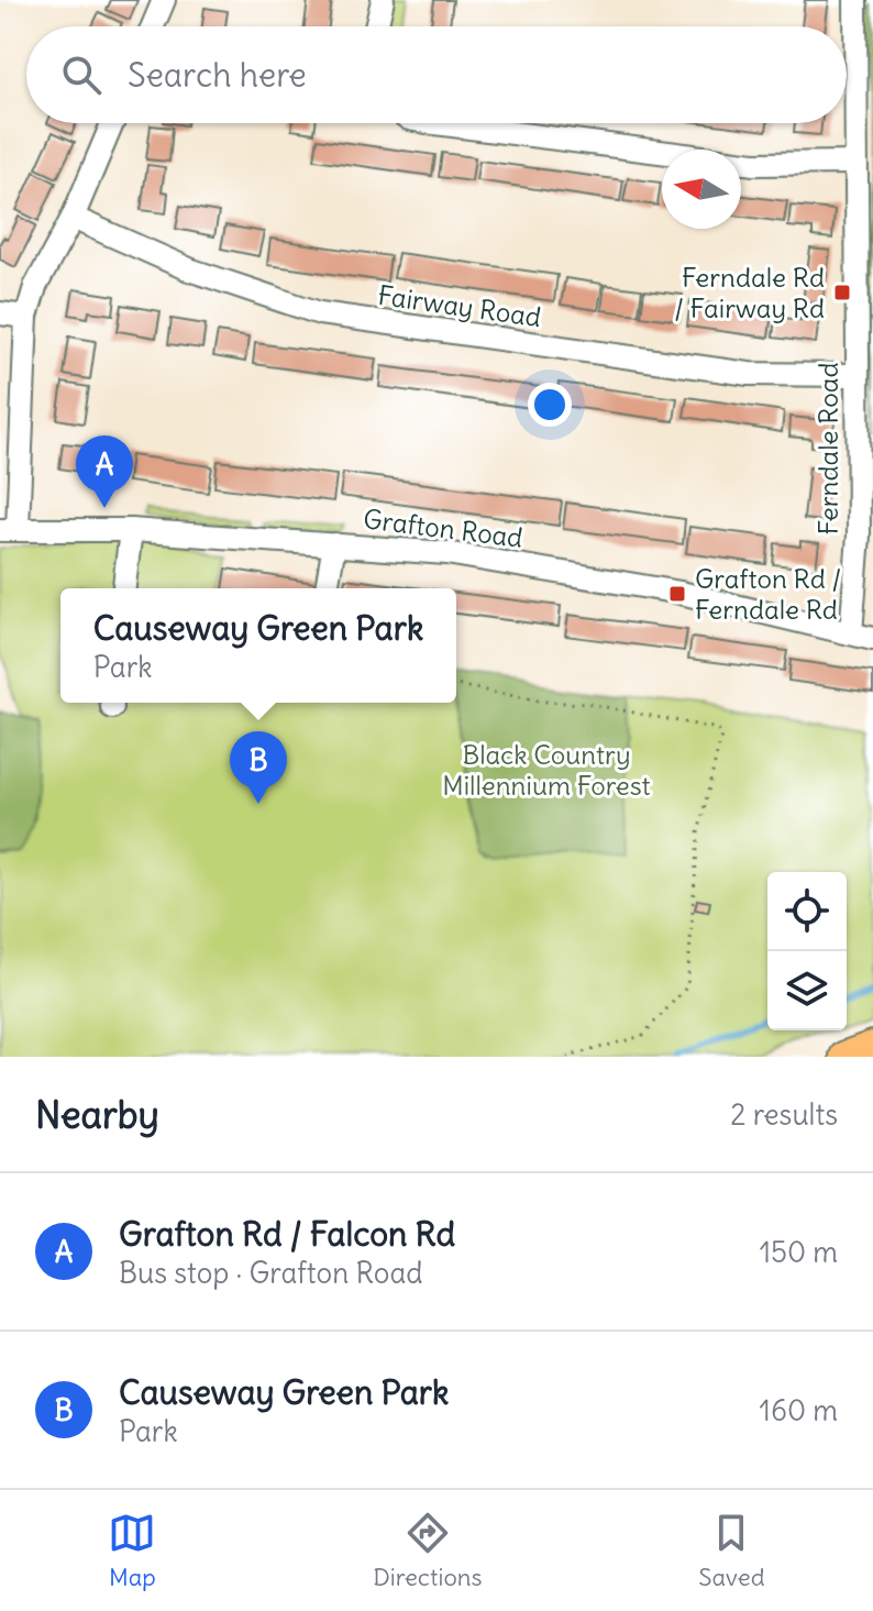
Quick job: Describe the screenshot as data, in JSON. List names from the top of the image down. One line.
{"streets":{"street":["Fairway Road","Ferndale Road","Grafton Road"]},"crossings":[["Fairway Road","Ferndale Road"],["Ferndale Road","Grafton Road"]],"parks":["Black Country Millennium Forest"],"places":{"transit":["Ferndale Rd / Fairway Rd","Grafton Rd / Ferndale Rd"]},"north":"left","page":{"search":"Search here","pins":["A","B"],"popup":["Causeway Green Park","Park"],"heading":["Nearby","2 results"],"list":[{"mark":"A","name":"Grafton Rd / Falcon Rd","note":"Bus stop · Grafton Road","value":"150 m"},{"mark":"B","name":"Causeway Green Park","note":"Park","value":"160 m"}],"nav":["Map","Directions","Saved"]}}
